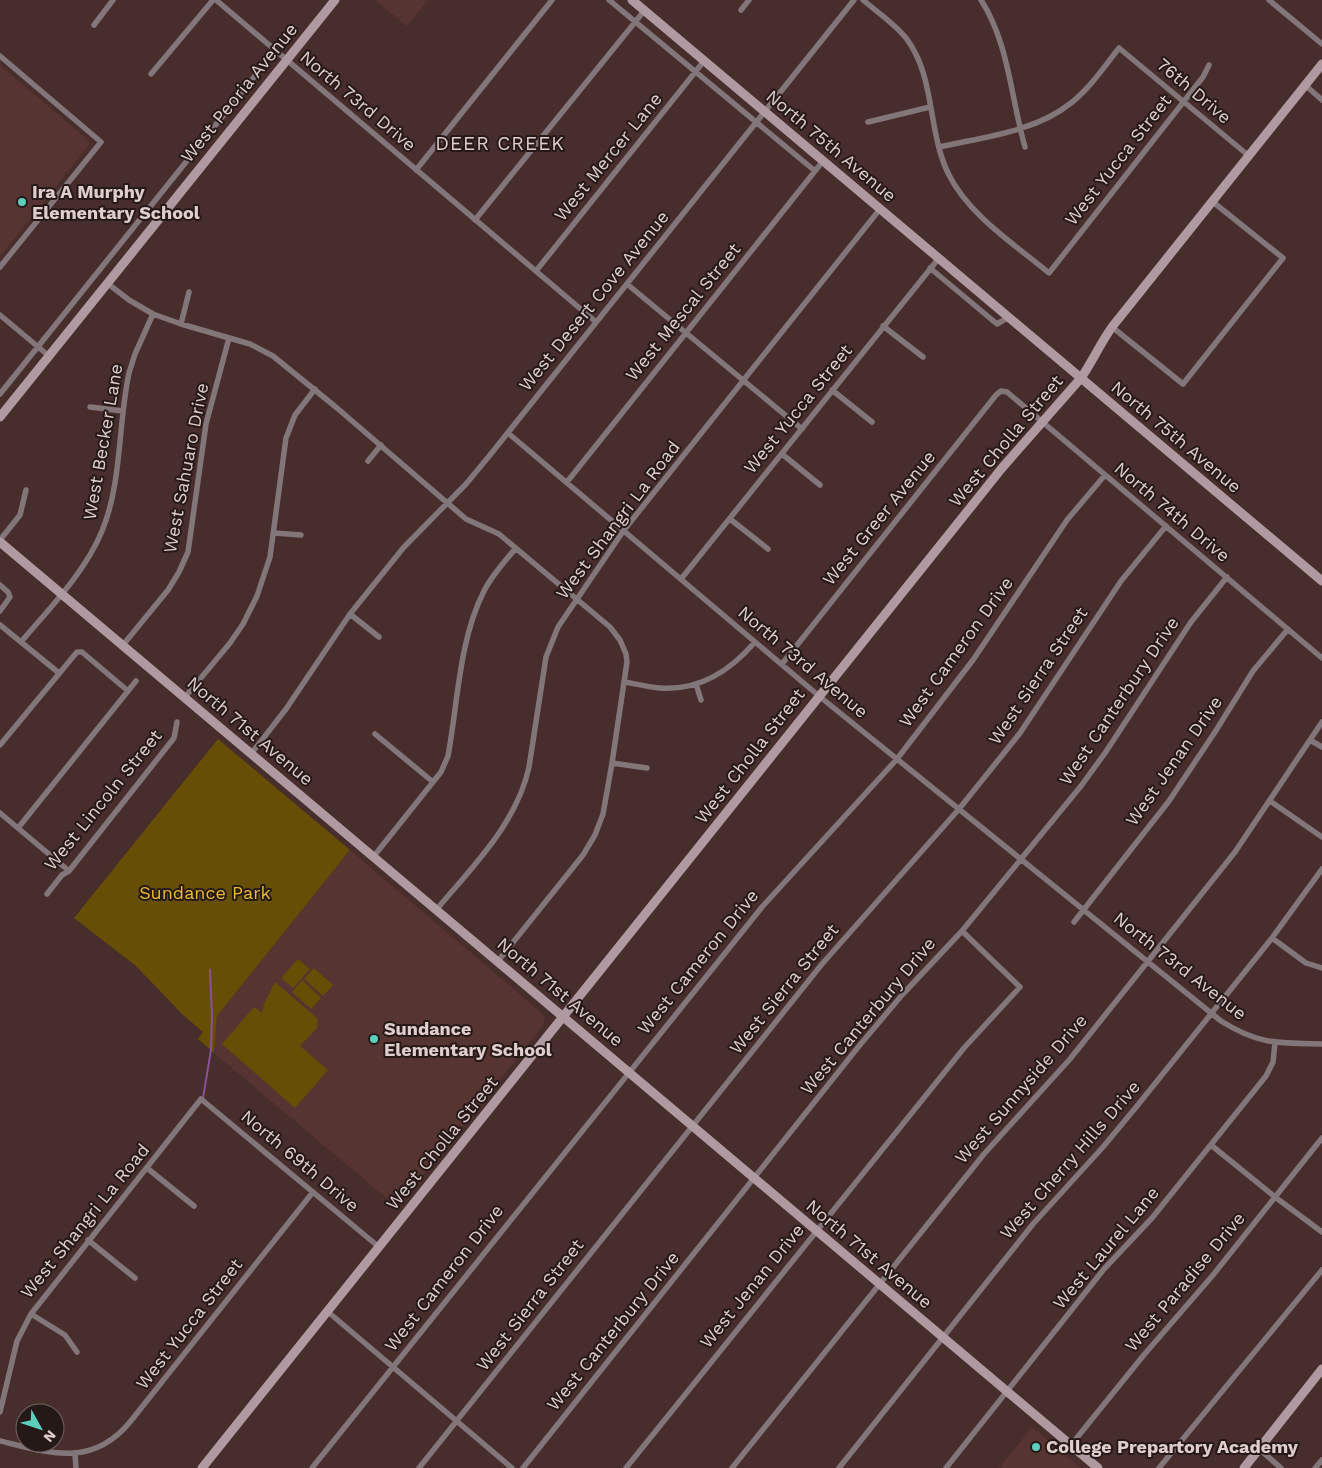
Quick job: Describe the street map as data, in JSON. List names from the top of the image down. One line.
{"streets":{"street":["76th Drive","West Peoria Avenue","North 73rd Drive","North 75th Avenue","West Mercer Lane","West Yucca Street","West Desert Cove Avenue","West Mescal Street","West Cholla Street","West Becker Lane","West Sahuaro Drive","North 74th Drive","West Greer Avenue","West Shangri La Road","West Cameron Drive","North 73rd Avenue","West Sierra Street","West Canterbury Drive","North 71st Avenue","West Jenan Drive","West Lincoln Street","West Sunnyside Drive","West Cherry Hills Drive","North 69th Drive","West Laurel Lane","West Paradise Drive"]},"crossings":[["76th Drive","West Yucca Street"],["76th Drive","West Cholla Street"],["West Peoria Avenue","North 73rd Drive"],["North 73rd Drive","West Mercer Lane"],["North 73rd Drive","West Desert Cove Avenue"],["North 75th Avenue","West Mercer Lane"],["North 75th Avenue","West Yucca Street"],["North 75th Avenue","West Desert Cove Avenue"],["North 75th Avenue","West Mescal Street"],["North 75th Avenue","West Cholla Street"],["North 75th Avenue","West Shangri La Road"],["West Yucca Street","North 73rd Avenue"],["West Yucca Street","North 69th Drive"],["West Desert Cove Avenue","North 73rd Avenue"],["West Desert Cove Avenue","North 71st Avenue"],["West Mescal Street","North 73rd Avenue"],["West Cholla Street","North 74th Drive"],["West Cholla Street","North 73rd Avenue"],["West Cholla Street","North 71st Avenue"],["West Cholla Street","North 69th Drive"],["West Becker Lane","North 71st Avenue"],["West Sahuaro Drive","North 71st Avenue"],["North 74th Drive","West Greer Avenue"],["North 74th Drive","West Cameron Drive"],["North 74th Drive","West Sierra Street"],["North 74th Drive","West Canterbury Drive"],["North 74th Drive","West Jenan Drive"],["West Greer Avenue","North 73rd Avenue"],["West Shangri La Road","North 73rd Avenue"],["West Shangri La Road","North 71st Avenue"],["West Shangri La Road","North 69th Drive"],["West Cameron Drive","North 73rd Avenue"],["West Cameron Drive","North 71st Avenue"],["North 73rd Avenue","West Sierra Street"],["North 73rd Avenue","West Canterbury Drive"],["North 73rd Avenue","West Jenan Drive"],["North 73rd Avenue","West Sunnyside Drive"],["North 73rd Avenue","West Cherry Hills Drive"],["North 73rd Avenue","West Laurel Lane"],["West Sierra Street","North 71st Avenue"],["West Canterbury Drive","North 71st Avenue"],["West Canterbury Drive","West Jenan Drive"],["North 71st Avenue","West Jenan Drive"],["North 71st Avenue","West Sunnyside Drive"],["North 71st Avenue","West Cherry Hills Drive"],["North 71st Avenue","West Laurel Lane"],["North 71st Avenue","West Paradise Drive"]],"districts":["DEER CREEK"],"parks":["Sundance Park"],"places":["Ira A Murphy Elementary School","Sundance Elementary School","College Prepartory Academy"],"north":"bottom right"}
